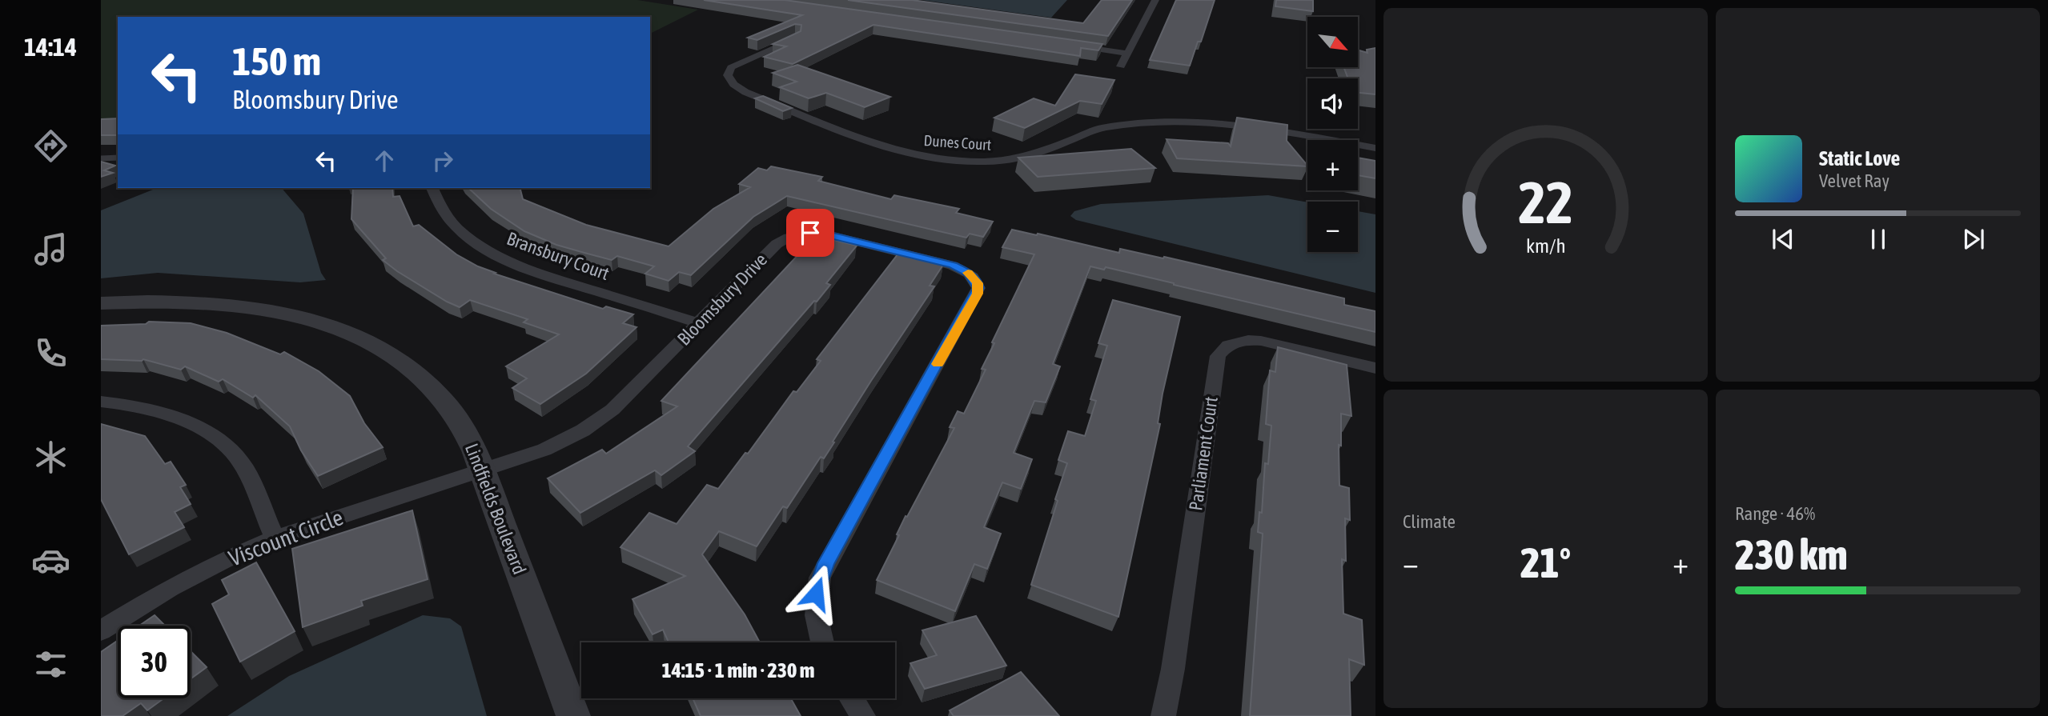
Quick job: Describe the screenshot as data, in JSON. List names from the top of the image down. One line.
{"streets":{"street":["Dunes Court","Bransbury Court","Bloomsbury Drive","Parliament Court","Lindfields Boulevard","Viscount Circle"]},"crossings":[["Bransbury Court","Bloomsbury Drive"],["Bloomsbury Drive","Lindfields Boulevard"],["Bloomsbury Drive","Viscount Circle"],["Lindfields Boulevard","Viscount Circle"]],"north":"bottom right","page":{"tabs":"14:14","map_buttons":["+","−"],"turn":["150 m","Bloomsbury Drive"],"song":["Static Love","Velvet Ray"],"tile":["Climate",["Range · 46%","230 km"]],"heat":["−","21°","+"],"limit":"30","trip":"14:15 · 1 min · 230 m","gauge":["22","km/h"]}}
